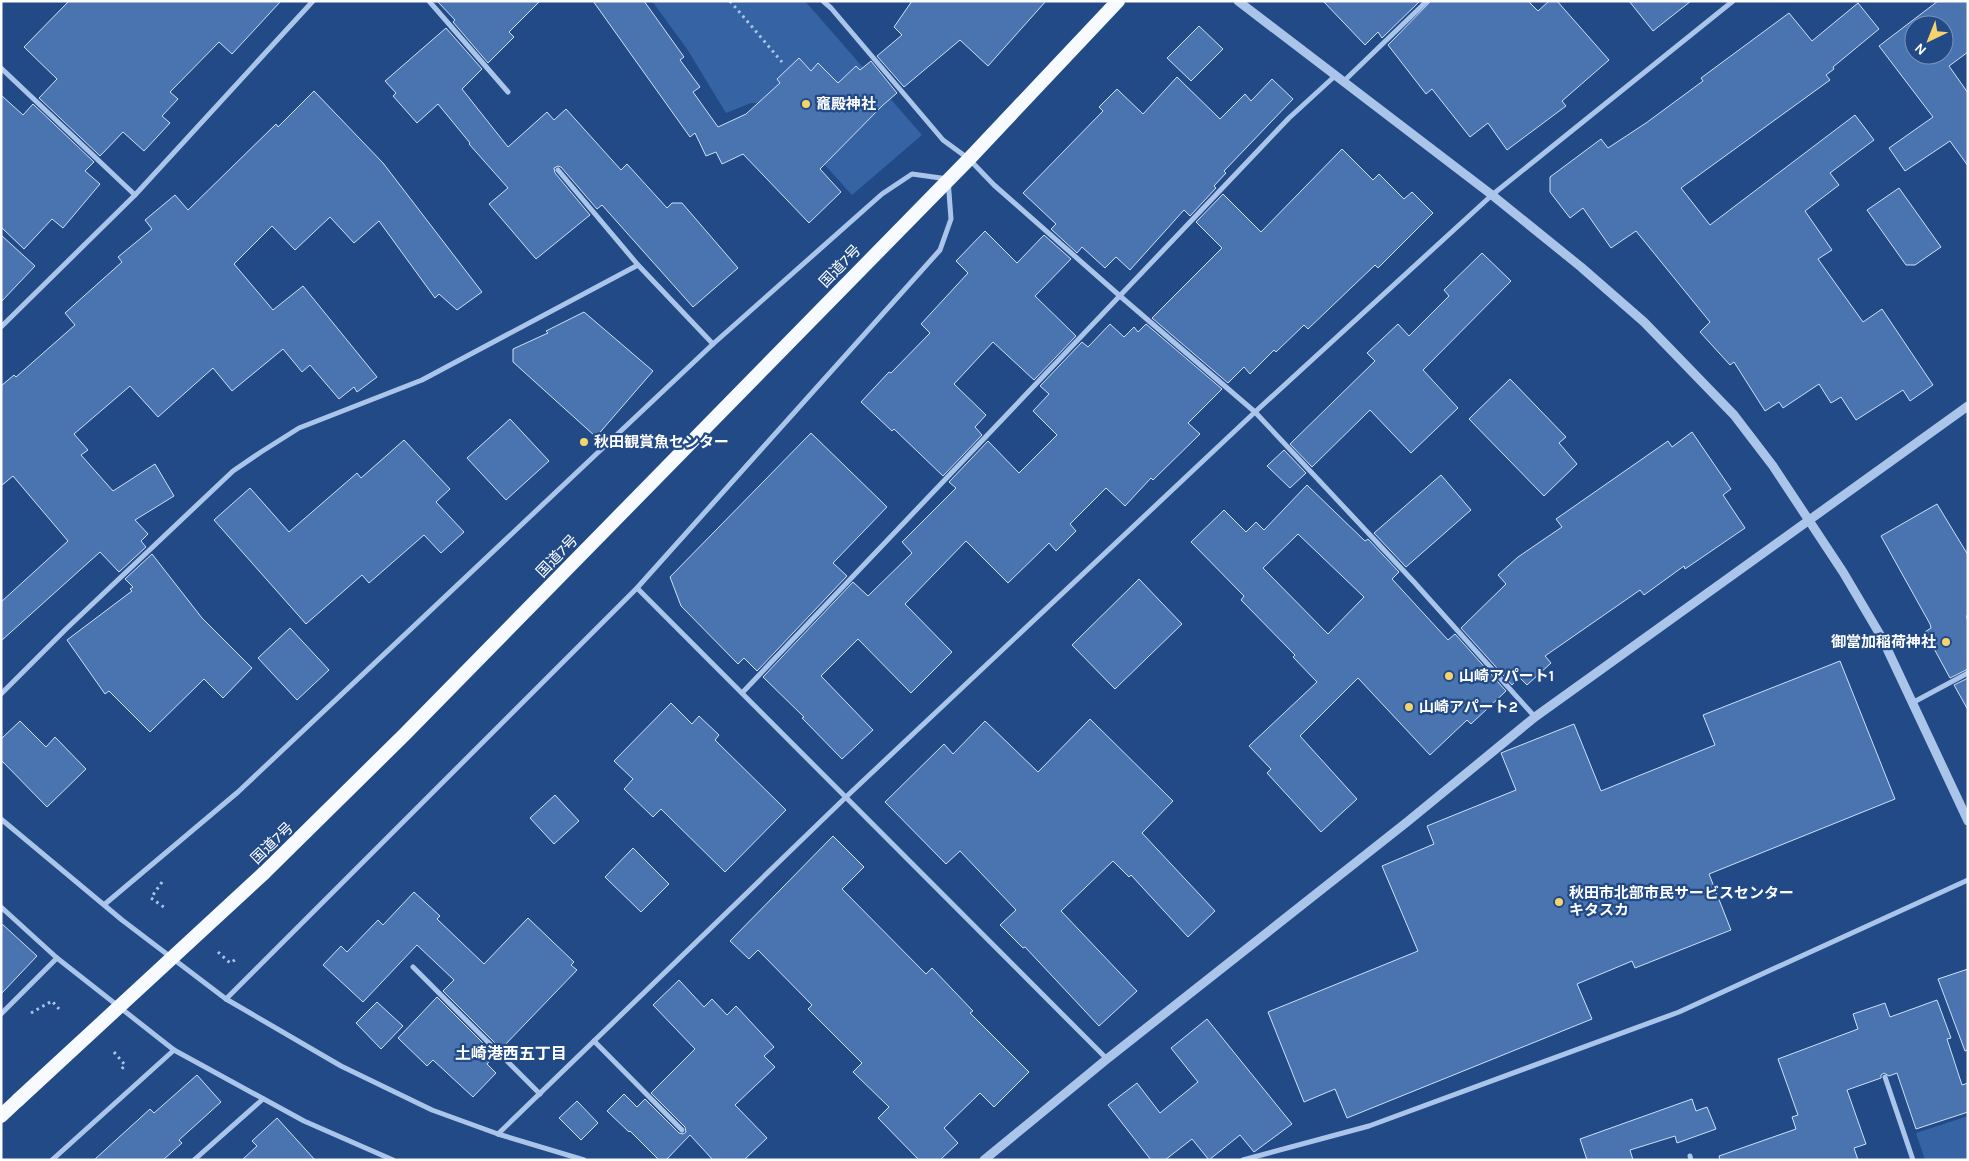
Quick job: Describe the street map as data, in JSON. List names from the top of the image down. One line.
{"streets":{"highway":["国道7号"]},"districts":["土崎港西五丁目"],"places":["竈殿神社","秋田観賞魚センター","御當加稲荷神社","山崎アパート1","山崎アパート2","秋田市北部市民サービスセンター キタスカ"],"north":"bottom left"}
